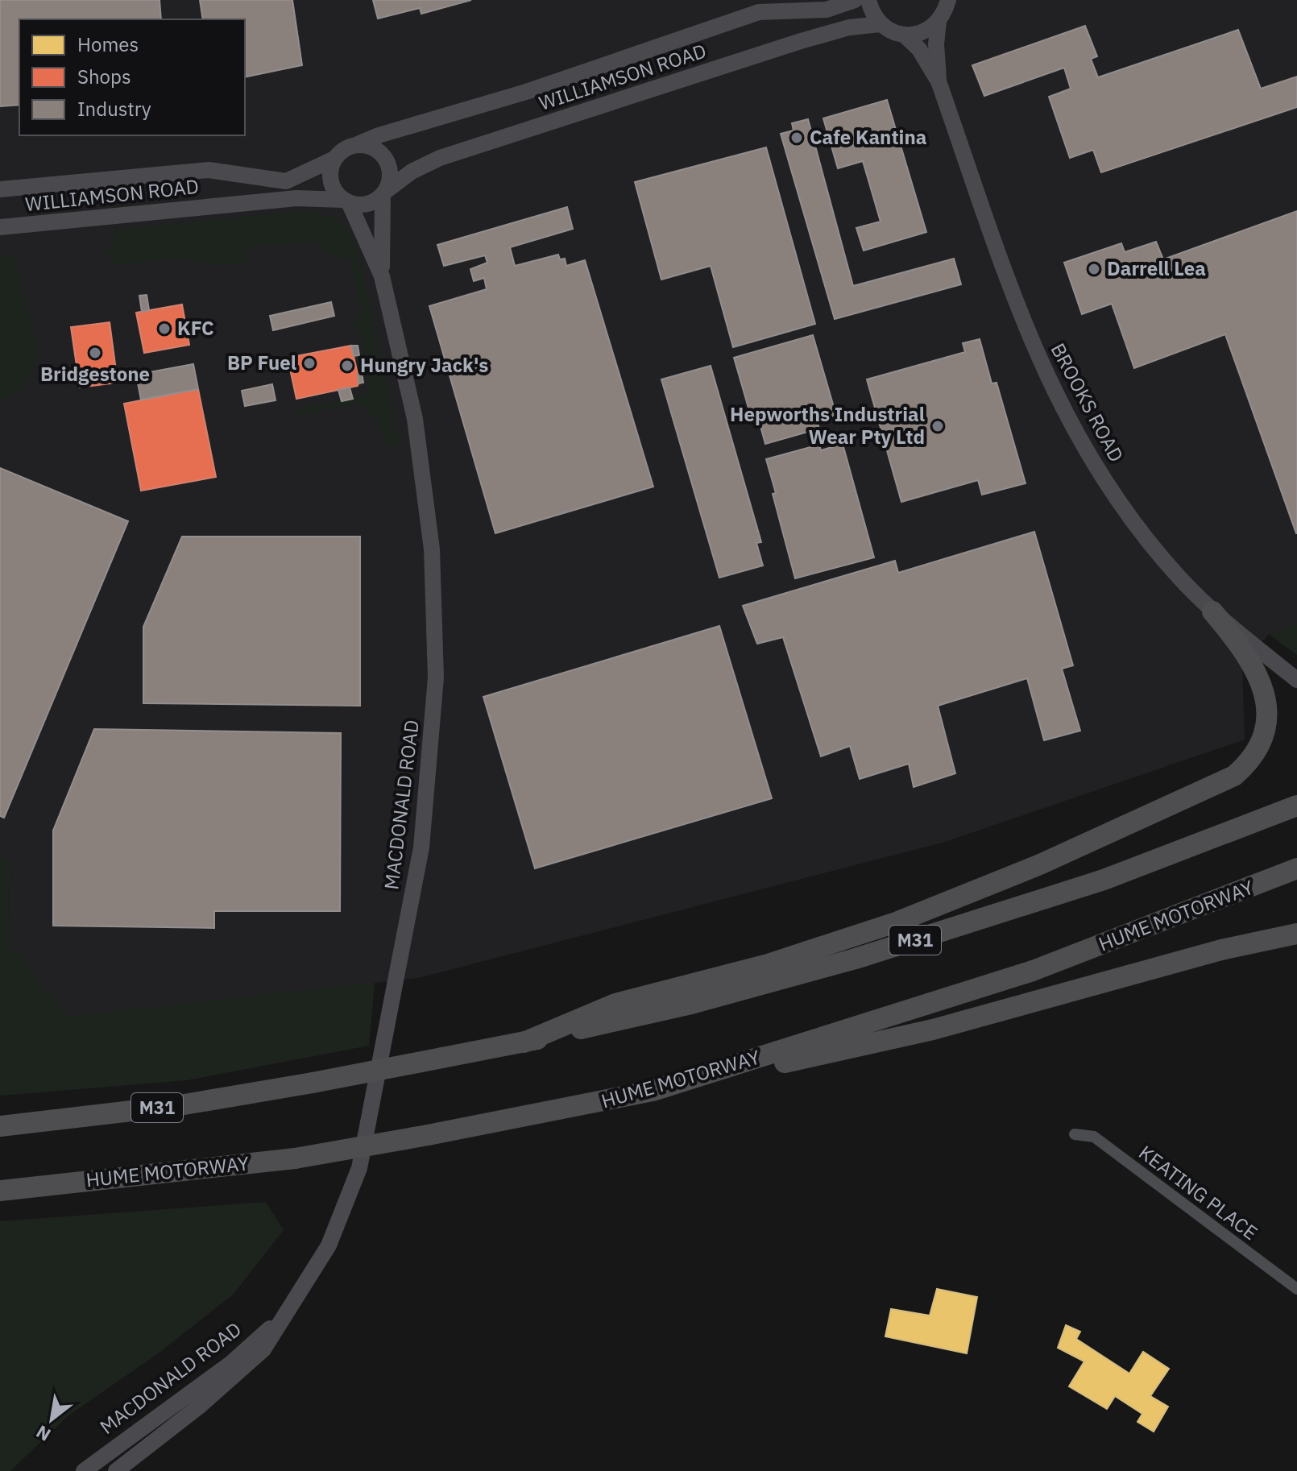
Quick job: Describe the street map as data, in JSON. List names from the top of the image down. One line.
{"streets":{"highway":["HUME MOTORWAY","M31"],"main road":["WILLIAMSON ROAD","BROOKS ROAD","MACDONALD ROAD"],"street":["KEATING PLACE"]},"crossings":[["WILLIAMSON ROAD","MACDONALD ROAD"]],"places":["Cafe Kantina","Darrell Lea","KFC","Bridgestone","BP Fuel","Hungry Jack's","Hepworths Industrial Wear Pty Ltd"],"legend":["Homes","Shops","Industry"],"north":"bottom left"}
